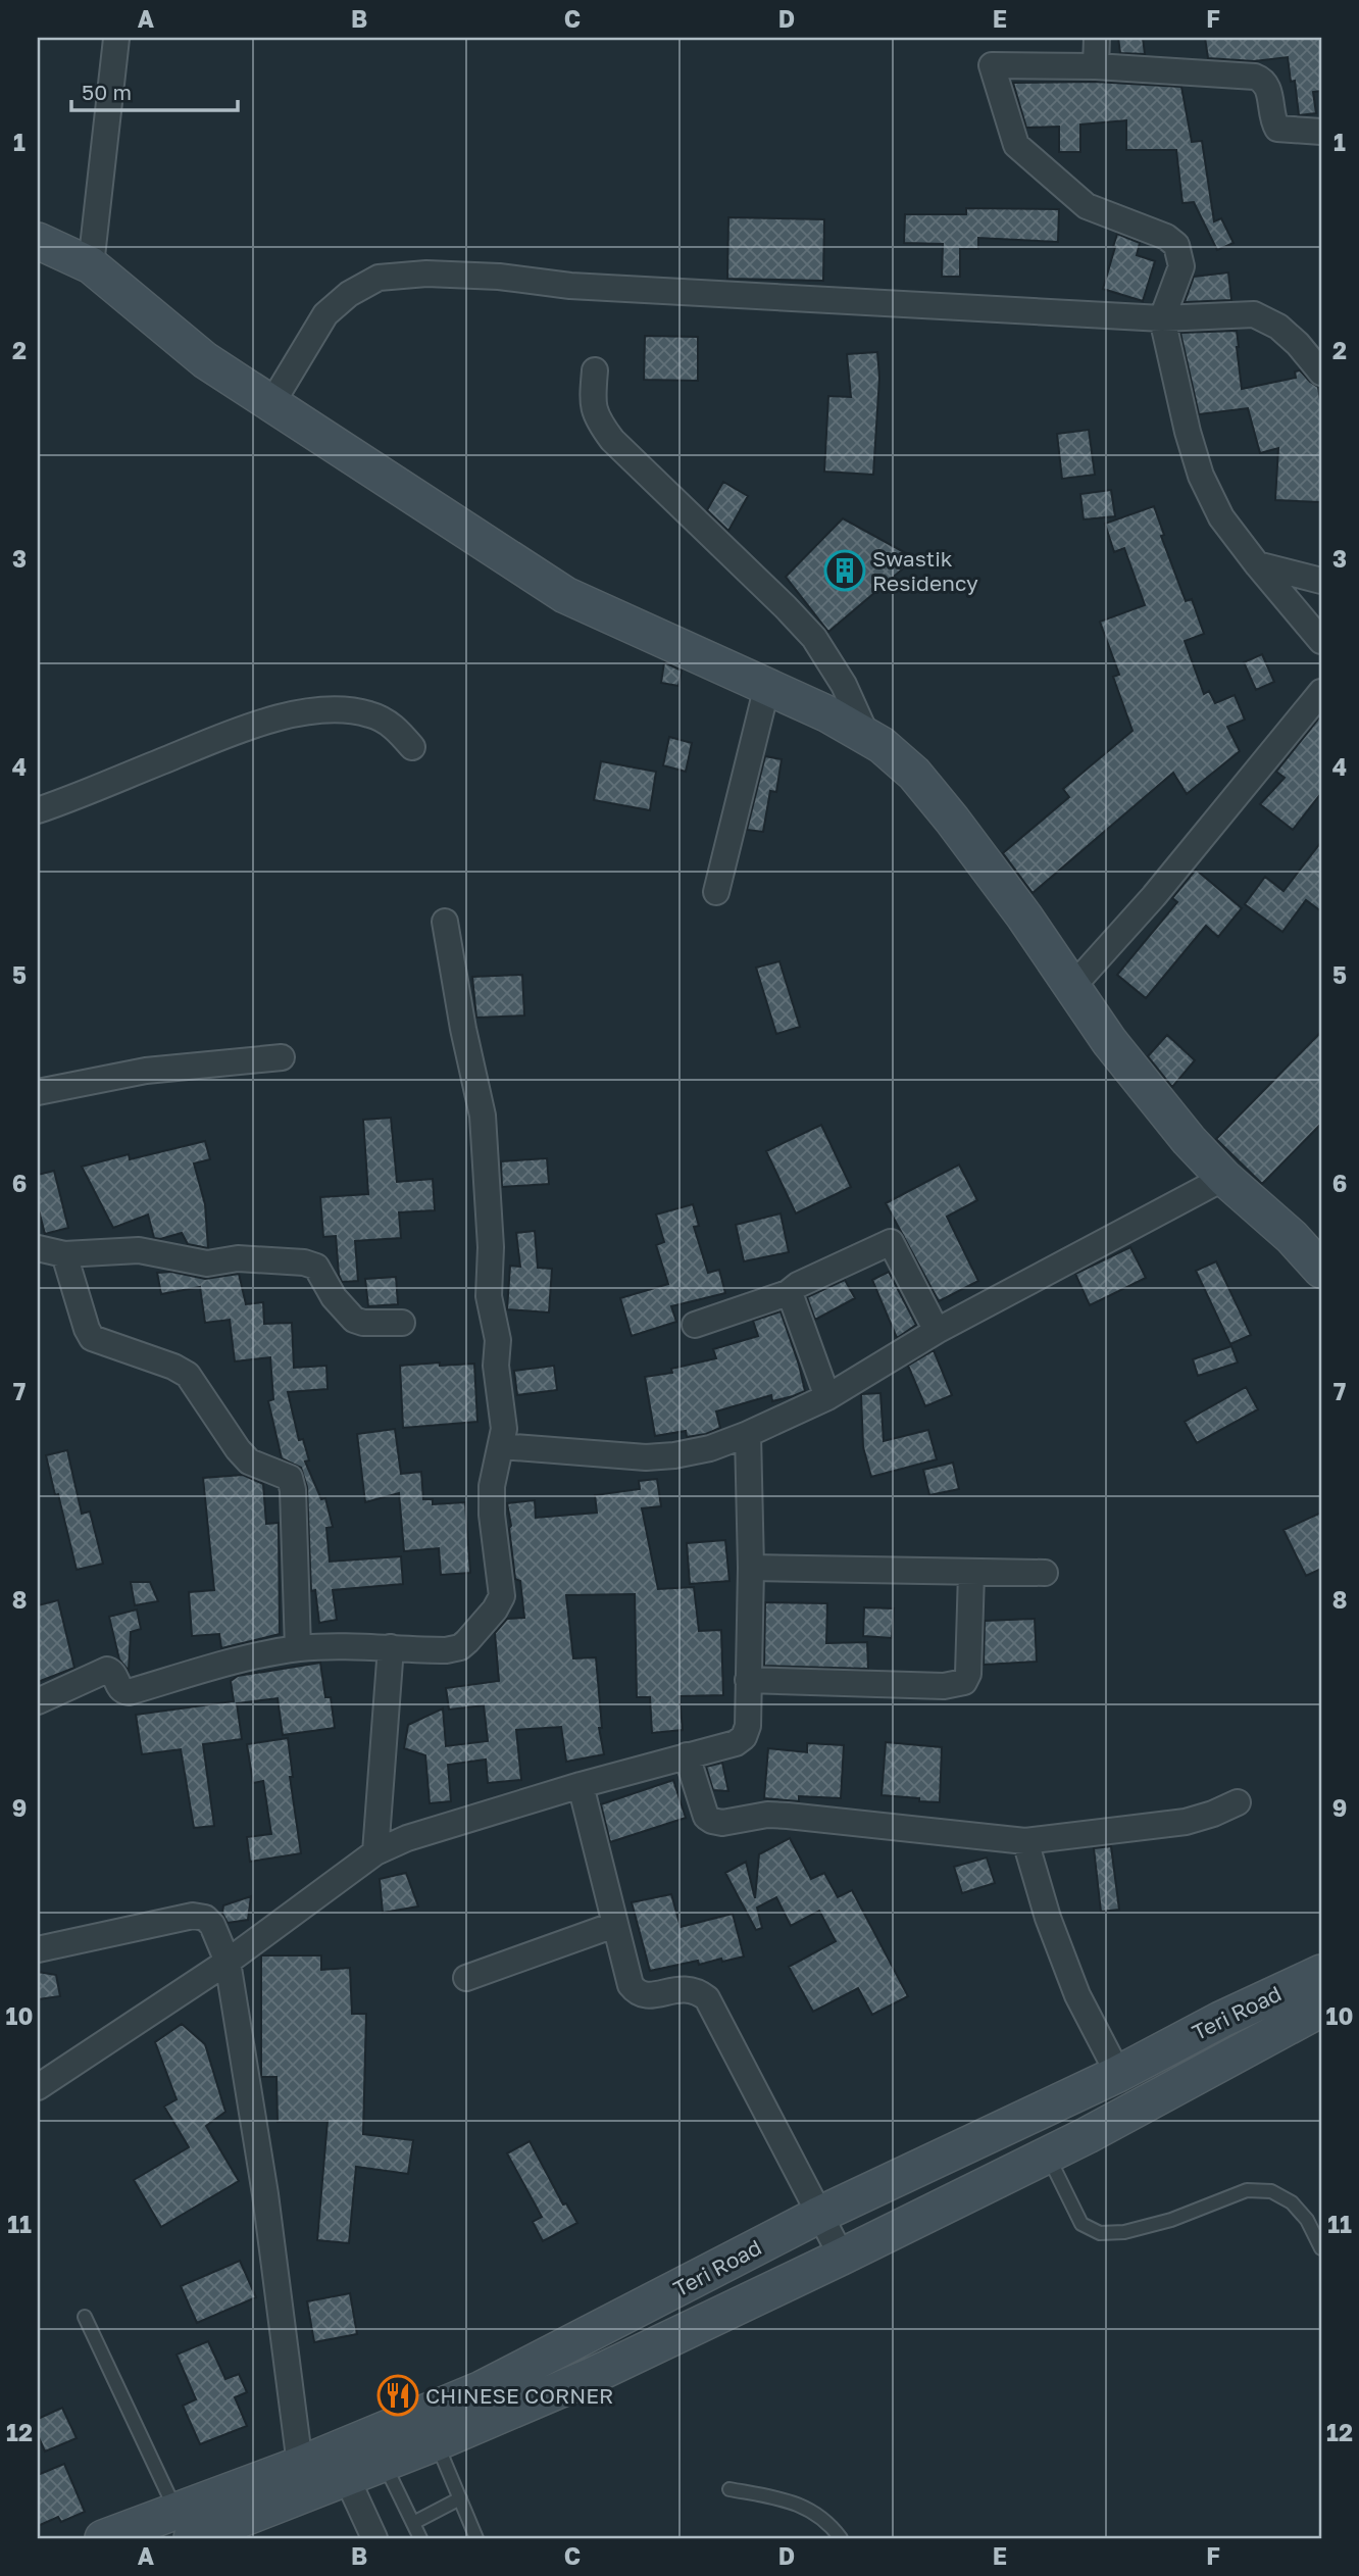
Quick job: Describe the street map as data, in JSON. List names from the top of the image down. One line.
{"streets":{"street":["Teri Road"]},"places":{"building":["Swastik Residency"],"restaurant":["CHINESE CORNER"]},"scale_bar":"50 m","grid":{"columns":["A","B","C","D","E","F"],"rows":["1","2","3","4","5","6","7","8","9","10","11","12"]}}
